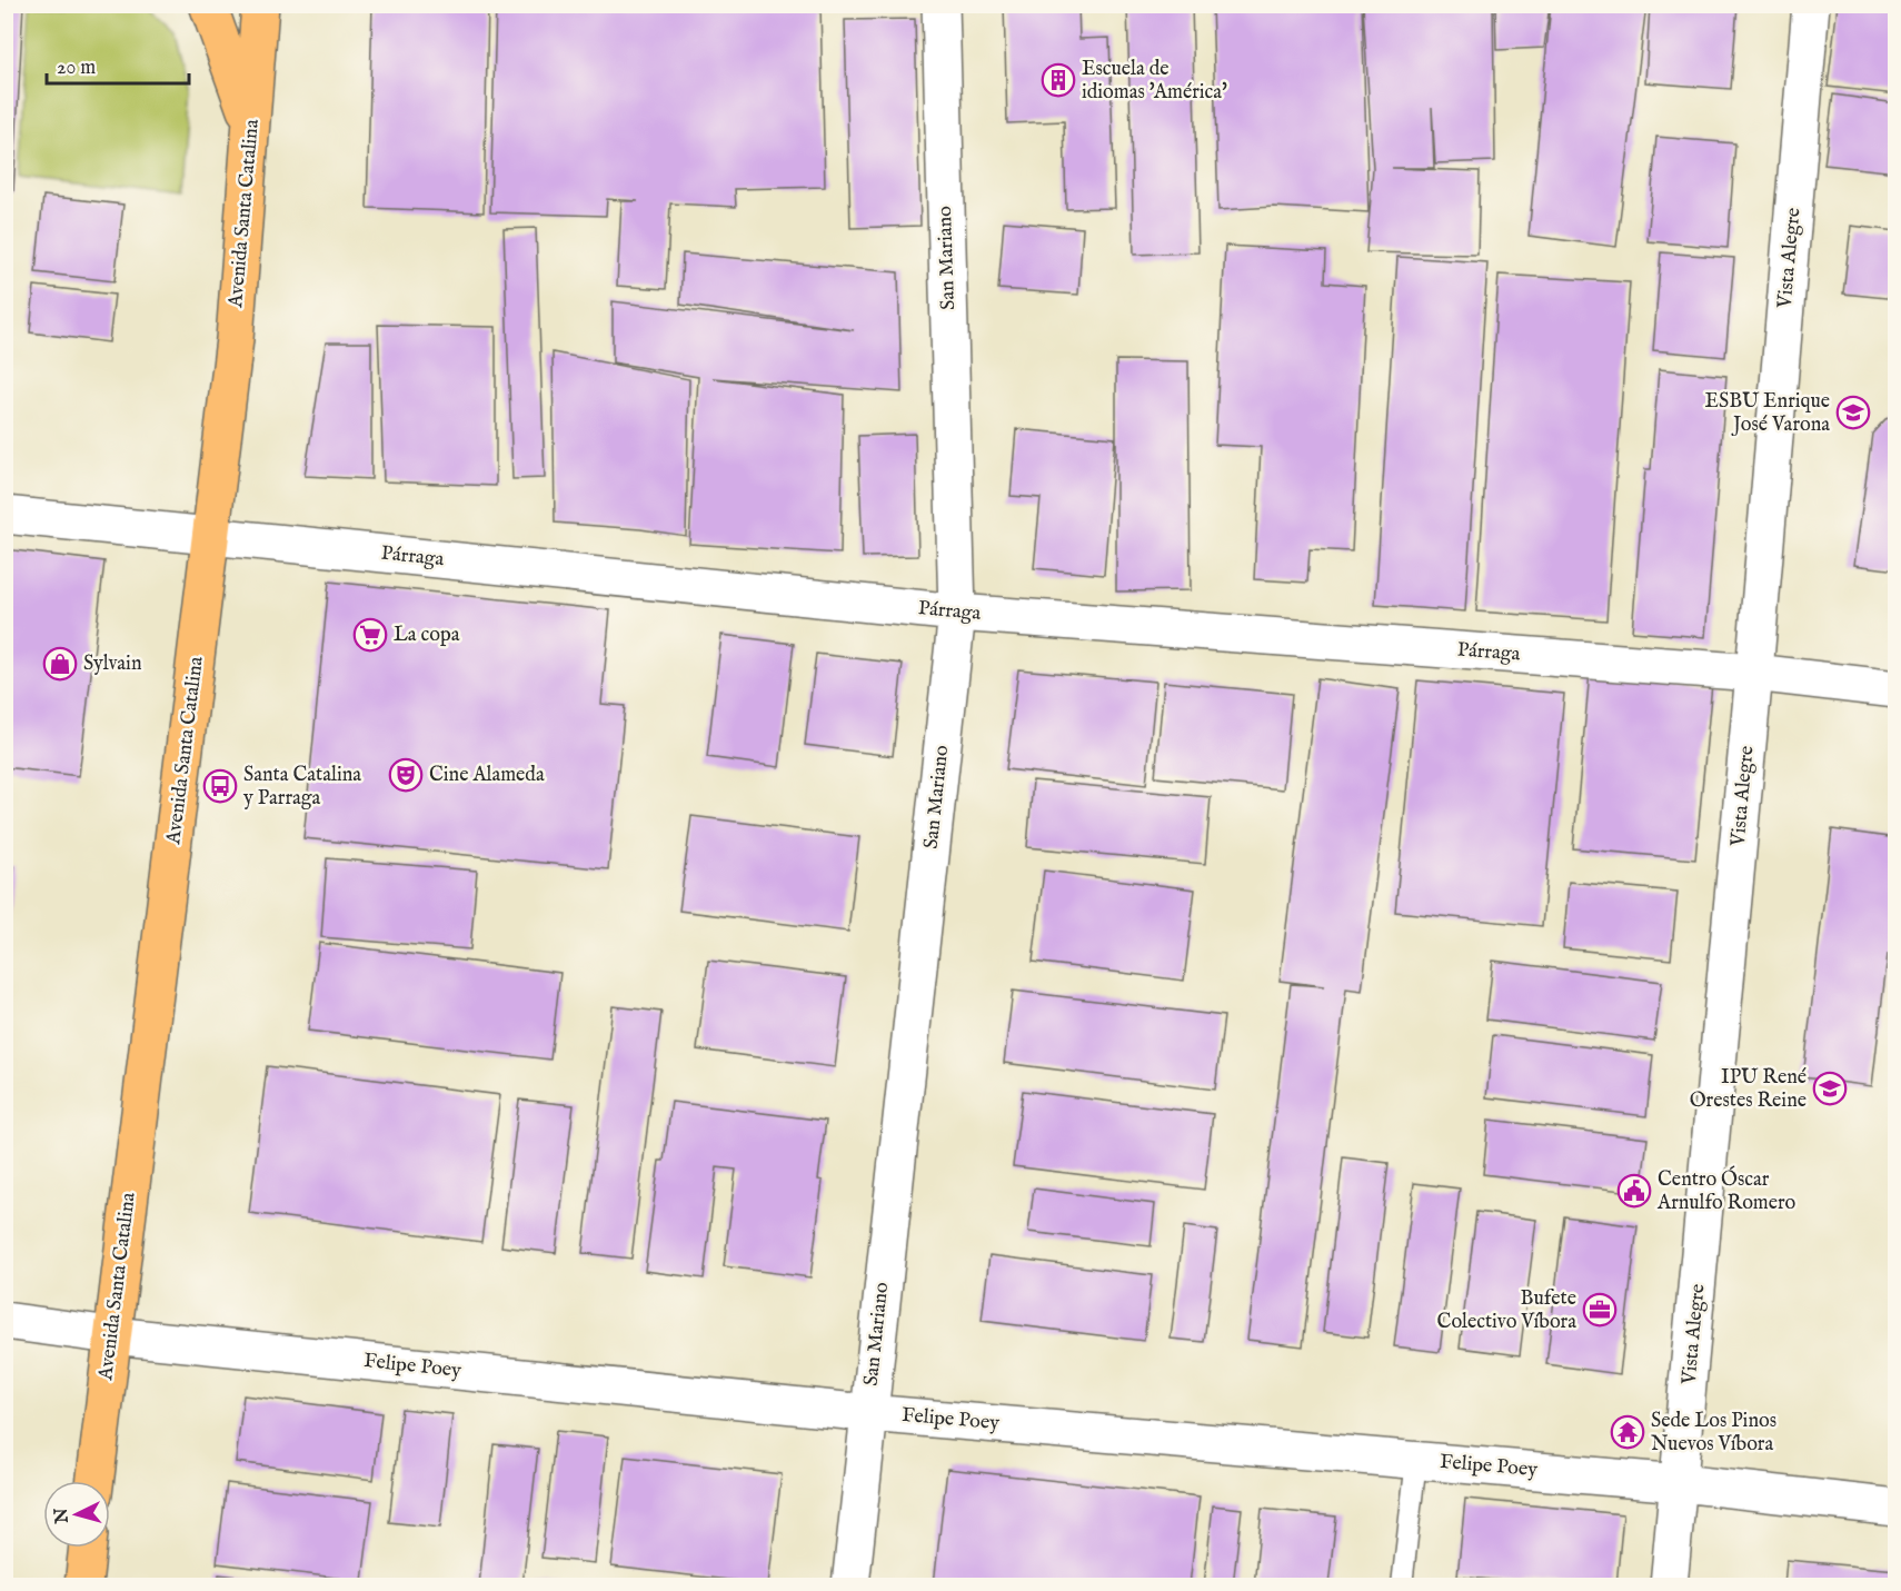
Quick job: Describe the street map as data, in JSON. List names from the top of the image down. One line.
{"streets":{"main road":["Avenida Santa Catalina"],"street":["San Mariano","Vista Alegre","Párraga","Felipe Poey"]},"crossings":[["Avenida Santa Catalina","Párraga"],["Avenida Santa Catalina","Felipe Poey"],["San Mariano","Párraga"],["San Mariano","Felipe Poey"],["Vista Alegre","Párraga"],["Vista Alegre","Felipe Poey"]],"places":{"building":["Escuela de idiomas 'América'"],"school or university":["ESBU Enrique José Varona","IPU René Orestes Reine"],"supermarket":["La copa"],"shop":["Sylvain"],"theatre":["Cine Alameda"],"bus stop":["Santa Catalina y Parraga"],"public building":["Centro Óscar Arnulfo Romero"],"office":["Bufete Colectivo Víbora"],"temple":["Sede Los Pinos Nuevos Víbora"]},"scale_bar":"20 m","north":"left"}
